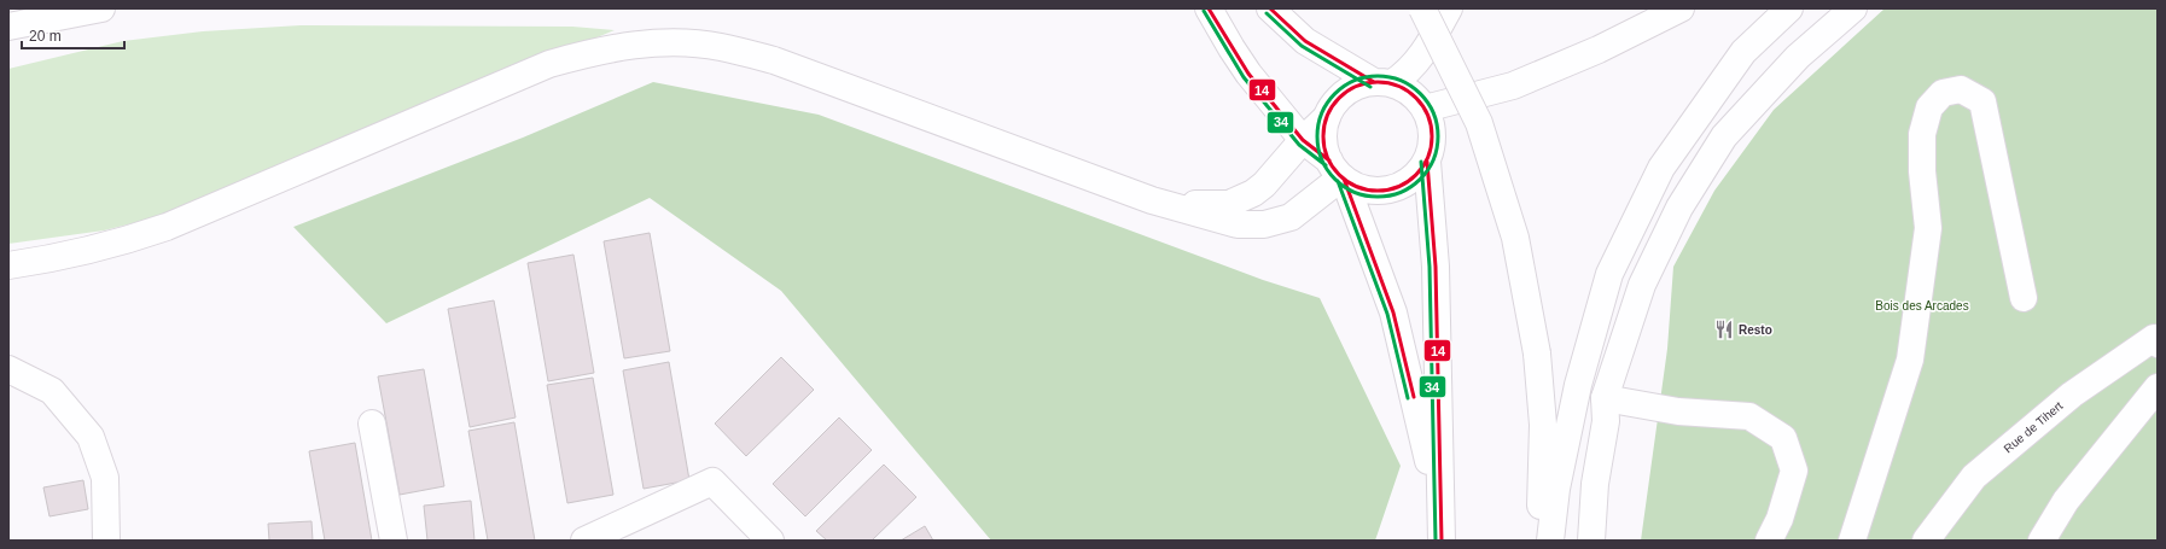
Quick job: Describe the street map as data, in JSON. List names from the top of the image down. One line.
{"streets":{"main road":["Rue de Tihert"]},"parks":["Bois des Arcades"],"places":{"restaurant":["Resto"]},"lines":["transit line 14","transit line 34"],"scale_bar":"20 m"}
